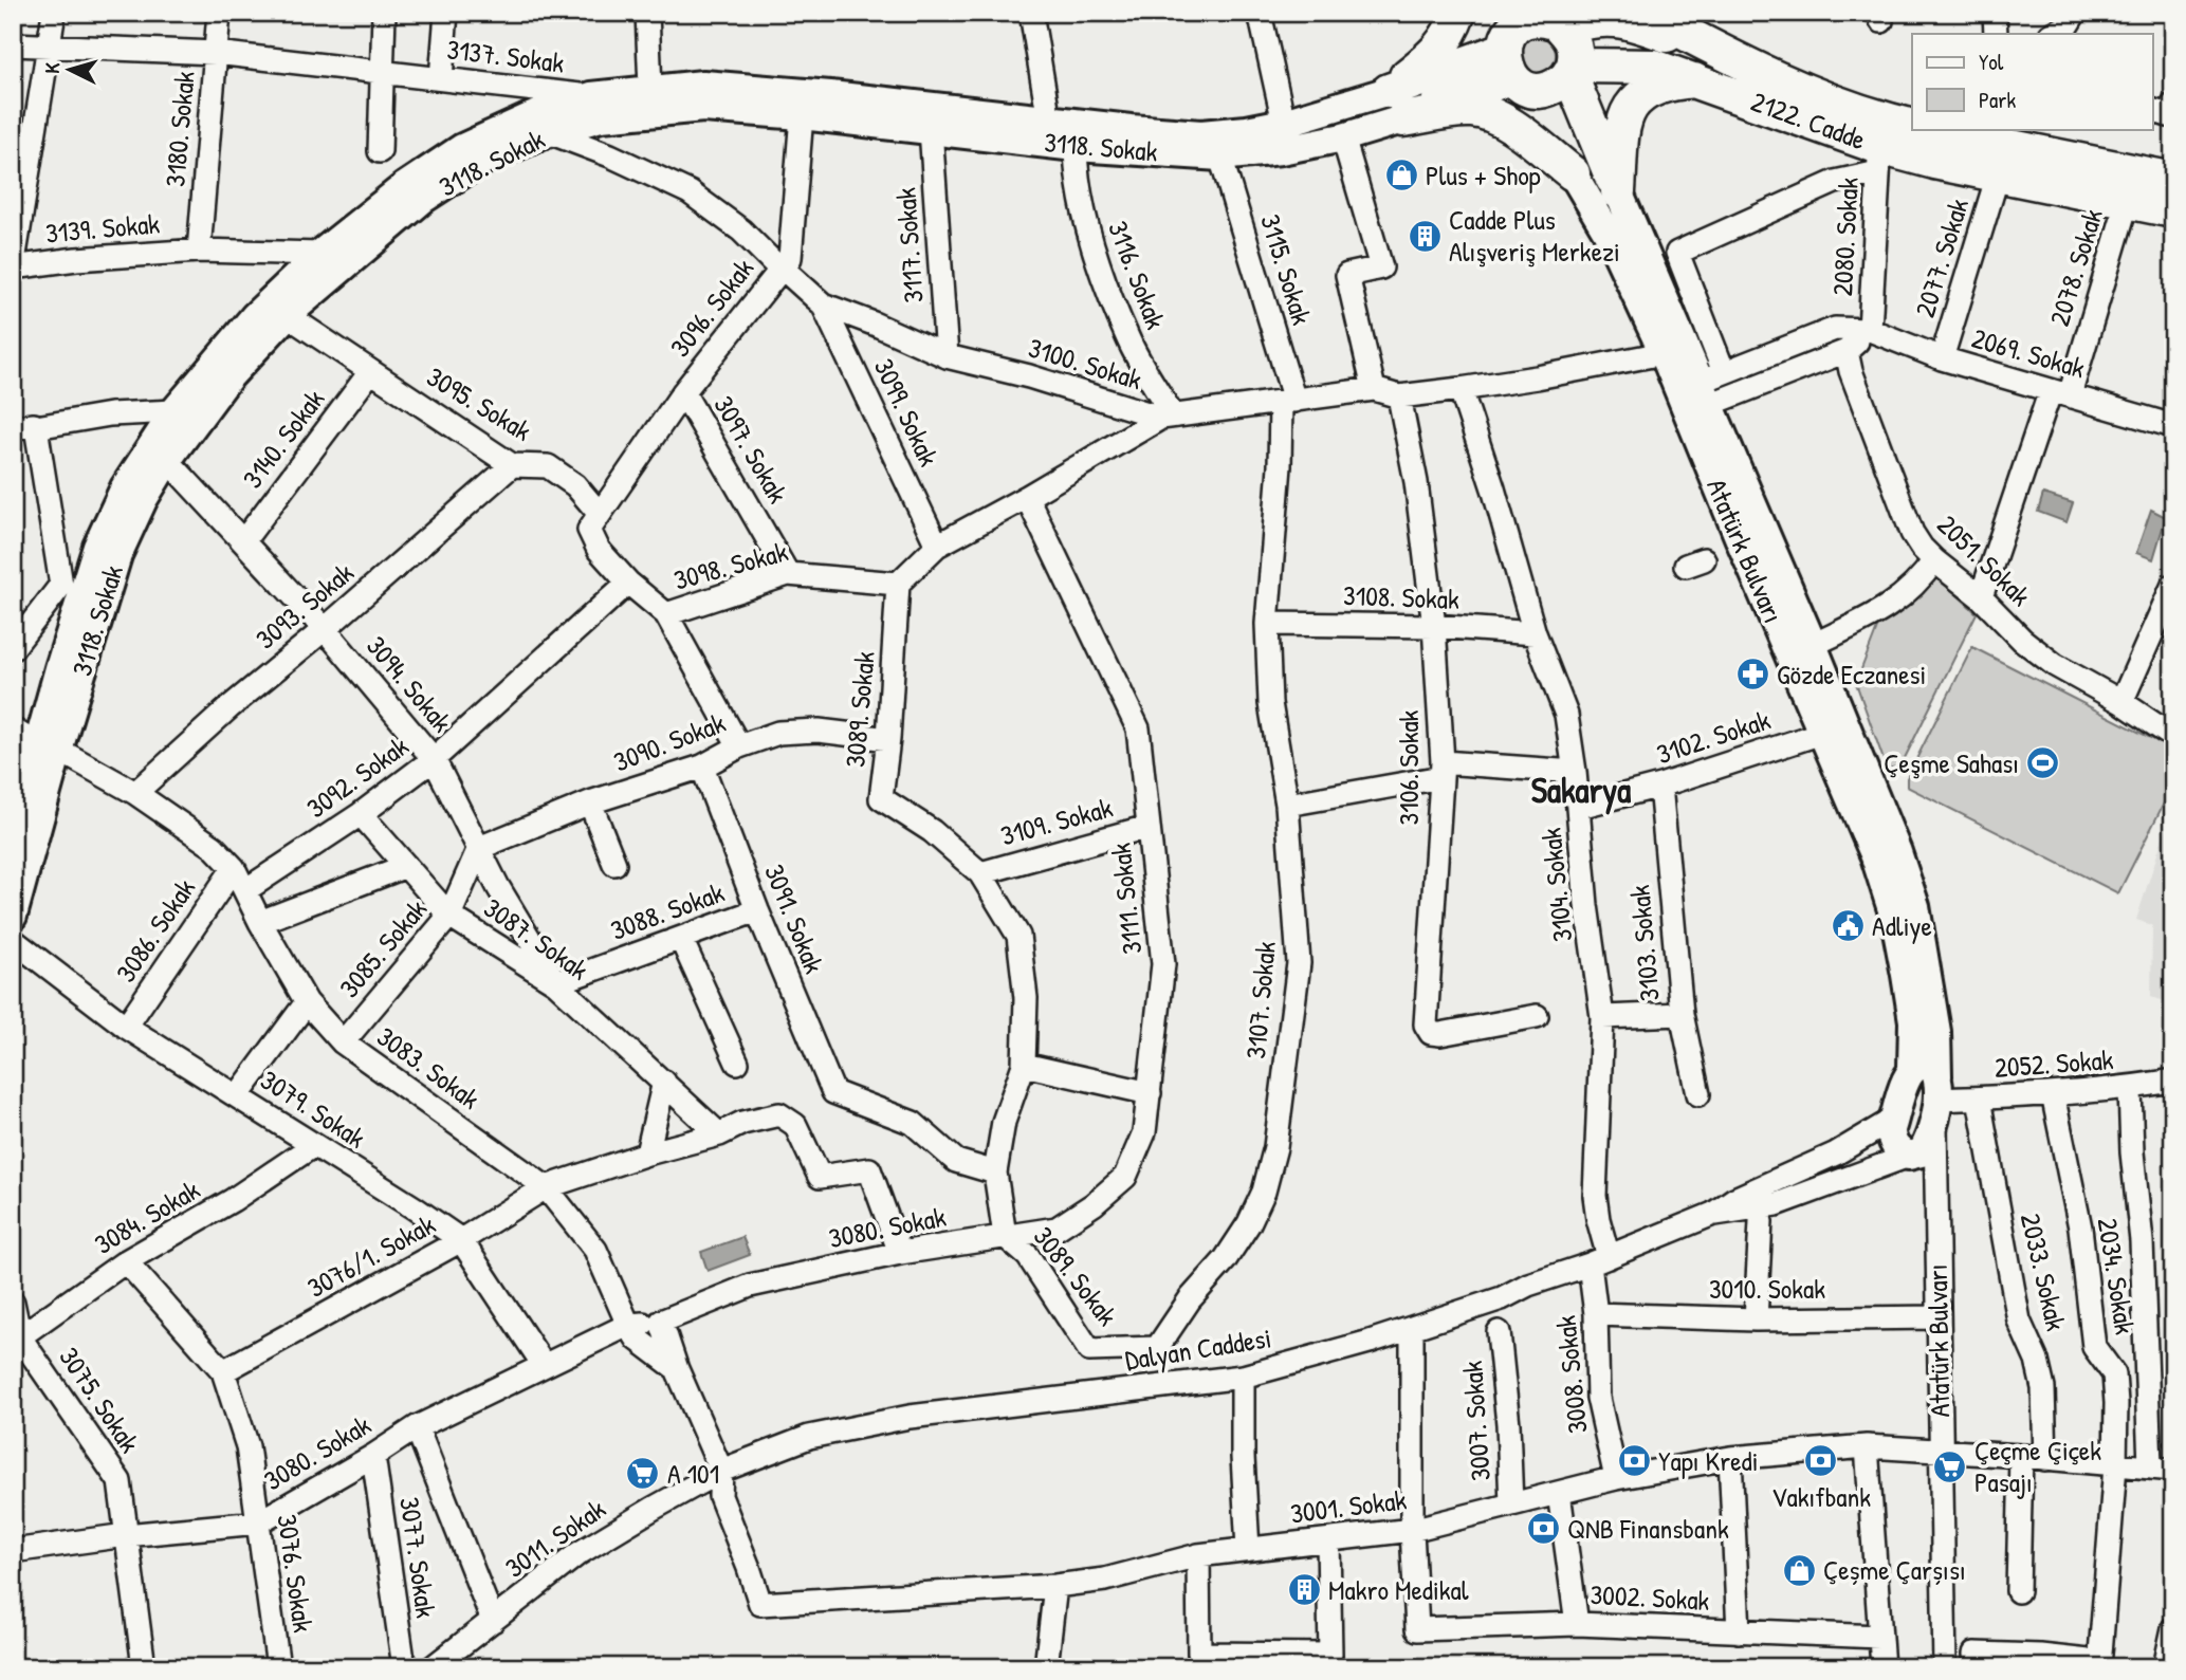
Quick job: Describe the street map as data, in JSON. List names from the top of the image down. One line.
{"streets":{"highway":["2122. Cadde"],"main road":["3118. Sokak","Atatürk Bulvarı"],"street":["3137. Sokak","3180. Sokak","3139. Sokak","2080. Sokak","3117. Sokak","2077. Sokak","2078. Sokak","3115. Sokak","3116. Sokak","3096. Sokak","2069. Sokak","3100. Sokak","3095. Sokak","3099. Sokak","3140. Sokak","3097. Sokak","2051. Sokak","3098. Sokak","3108. Sokak","3093. Sokak","3094. Sokak","3089. Sokak","3102. Sokak","3090. Sokak","3106. Sokak","3092. Sokak","3109. Sokak","3104. Sokak","3111. Sokak","3088. Sokak","3091. Sokak","3086. Sokak","3087. Sokak","3103. Sokak","3085. Sokak","3107. Sokak","2052. Sokak","3083. Sokak","3079. Sokak","3084. Sokak","3080. Sokak","3076/1. Sokak","2033. Sokak","2034. Sokak","3010. Sokak","Dalyan Caddesi","3008. Sokak","3075. Sokak","3007. Sokak","3001. Sokak","3011. Sokak","3077. Sokak","3076. Sokak","3002. Sokak"]},"crossings":[["3137. Sokak","3180. Sokak"],["3137. Sokak","3118. Sokak"],["2122. Cadde","2080. Sokak"],["2122. Cadde","2077. Sokak"],["2122. Cadde","2078. Sokak"],["3180. Sokak","3139. Sokak"],["3118. Sokak","3139. Sokak"],["3118. Sokak","3117. Sokak"],["3118. Sokak","3115. Sokak"],["3118. Sokak","3116. Sokak"],["3118. Sokak","3096. Sokak"],["3118. Sokak","3100. Sokak"],["3118. Sokak","3095. Sokak"],["3118. Sokak","3094. Sokak"],["3118. Sokak","3083. Sokak"],["2080. Sokak","2069. Sokak"],["3117. Sokak","3100. Sokak"],["2077. Sokak","2069. Sokak"],["2078. Sokak","2069. Sokak"],["2078. Sokak","2051. Sokak"],["3115. Sokak","3100. Sokak"],["3115. Sokak","3108. Sokak"],["3115. Sokak","3107. Sokak"],["3116. Sokak","3100. Sokak"],["3096. Sokak","3100. Sokak"],["3096. Sokak","3095. Sokak"],["3096. Sokak","3097. Sokak"],["3100. Sokak","3099. Sokak"],["3100. Sokak","Atatürk Bulvarı"],["3100. Sokak","3106. Sokak"],["3100. Sokak","3104. Sokak"],["3095. Sokak","3140. Sokak"],["3095. Sokak","3093. Sokak"],["3140. Sokak","3094. Sokak"],["3097. Sokak","3098. Sokak"],["Atatürk Bulvarı","3102. Sokak"],["Atatürk Bulvarı","2052. Sokak"],["Atatürk Bulvarı","3010. Sokak"],["Atatürk Bulvarı","3001. Sokak"],["3098. Sokak","3089. Sokak"],["3108. Sokak","3106. Sokak"],["3108. Sokak","3104. Sokak"],["3108. Sokak","3107. Sokak"],["3093. Sokak","3094. Sokak"],["3093. Sokak","3083. Sokak"],["3094. Sokak","3090. Sokak"],["3094. Sokak","3092. Sokak"],["3094. Sokak","3088. Sokak"],["3094. Sokak","3087. Sokak"],["3094. Sokak","3085. Sokak"],["3089. Sokak","3090. Sokak"],["3089. Sokak","3109. Sokak"],["3089. Sokak","3111. Sokak"],["3089. Sokak","3091. Sokak"],["3089. Sokak","3107. Sokak"],["3089. Sokak","3080. Sokak"],["3102. Sokak","3104. Sokak"],["3102. Sokak","3103. Sokak"],["3090. Sokak","3091. Sokak"],["3090. Sokak","3085. Sokak"],["3092. Sokak","3087. Sokak"],["3092. Sokak","3083. Sokak"],["3109. Sokak","3111. Sokak"],["3104. Sokak","Dalyan Caddesi"],["3104. Sokak","3008. Sokak"],["3111. Sokak","3080. Sokak"],["3088. Sokak","3091. Sokak"],["3088. Sokak","3087. Sokak"],["3086. Sokak","3083. Sokak"],["3086. Sokak","3079. Sokak"],["3087. Sokak","3085. Sokak"],["3087. Sokak","3076/1. Sokak"],["3085. Sokak","3083. Sokak"],["2052. Sokak","2033. Sokak"],["2052. Sokak","2034. Sokak"],["3083. Sokak","3080. Sokak"],["3083. Sokak","3076/1. Sokak"],["3083. Sokak","Dalyan Caddesi"],["3083. Sokak","3001. Sokak"],["3083. Sokak","3011. Sokak"],["3079. Sokak","3084. Sokak"],["3079. Sokak","3080. Sokak"],["3079. Sokak","3076/1. Sokak"],["3084. Sokak","3075. Sokak"],["3084. Sokak","3076. Sokak"],["3080. Sokak","3076/1. Sokak"],["3080. Sokak","3075. Sokak"],["3080. Sokak","3077. Sokak"],["3080. Sokak","3076. Sokak"],["3076/1. Sokak","3076. Sokak"],["2033. Sokak","3001. Sokak"],["2034. Sokak","3001. Sokak"],["3010. Sokak","3008. Sokak"],["Dalyan Caddesi","3008. Sokak"],["Dalyan Caddesi","3011. Sokak"],["3008. Sokak","3001. Sokak"],["3007. Sokak","3001. Sokak"],["3001. Sokak","3002. Sokak"]],"districts":["Sakarya"],"places":{"shop":["Plus + Shop","Çeșme Çarșısı"],"building":["Cadde Plus Alışveriş Merkezi","Makro Medikal"],"pharmacy":["Gözde Eczanesi"],"sports":["Çeşme Sahası"],"public building":["Adliye"],"bank":["Vakıfbank","Yapı Kredi","QNB Finansbank"],"supermarket":["Çeçme Çiçek Pasajı","A 101"]},"legend":["Yol","Park"],"north":"left"}
